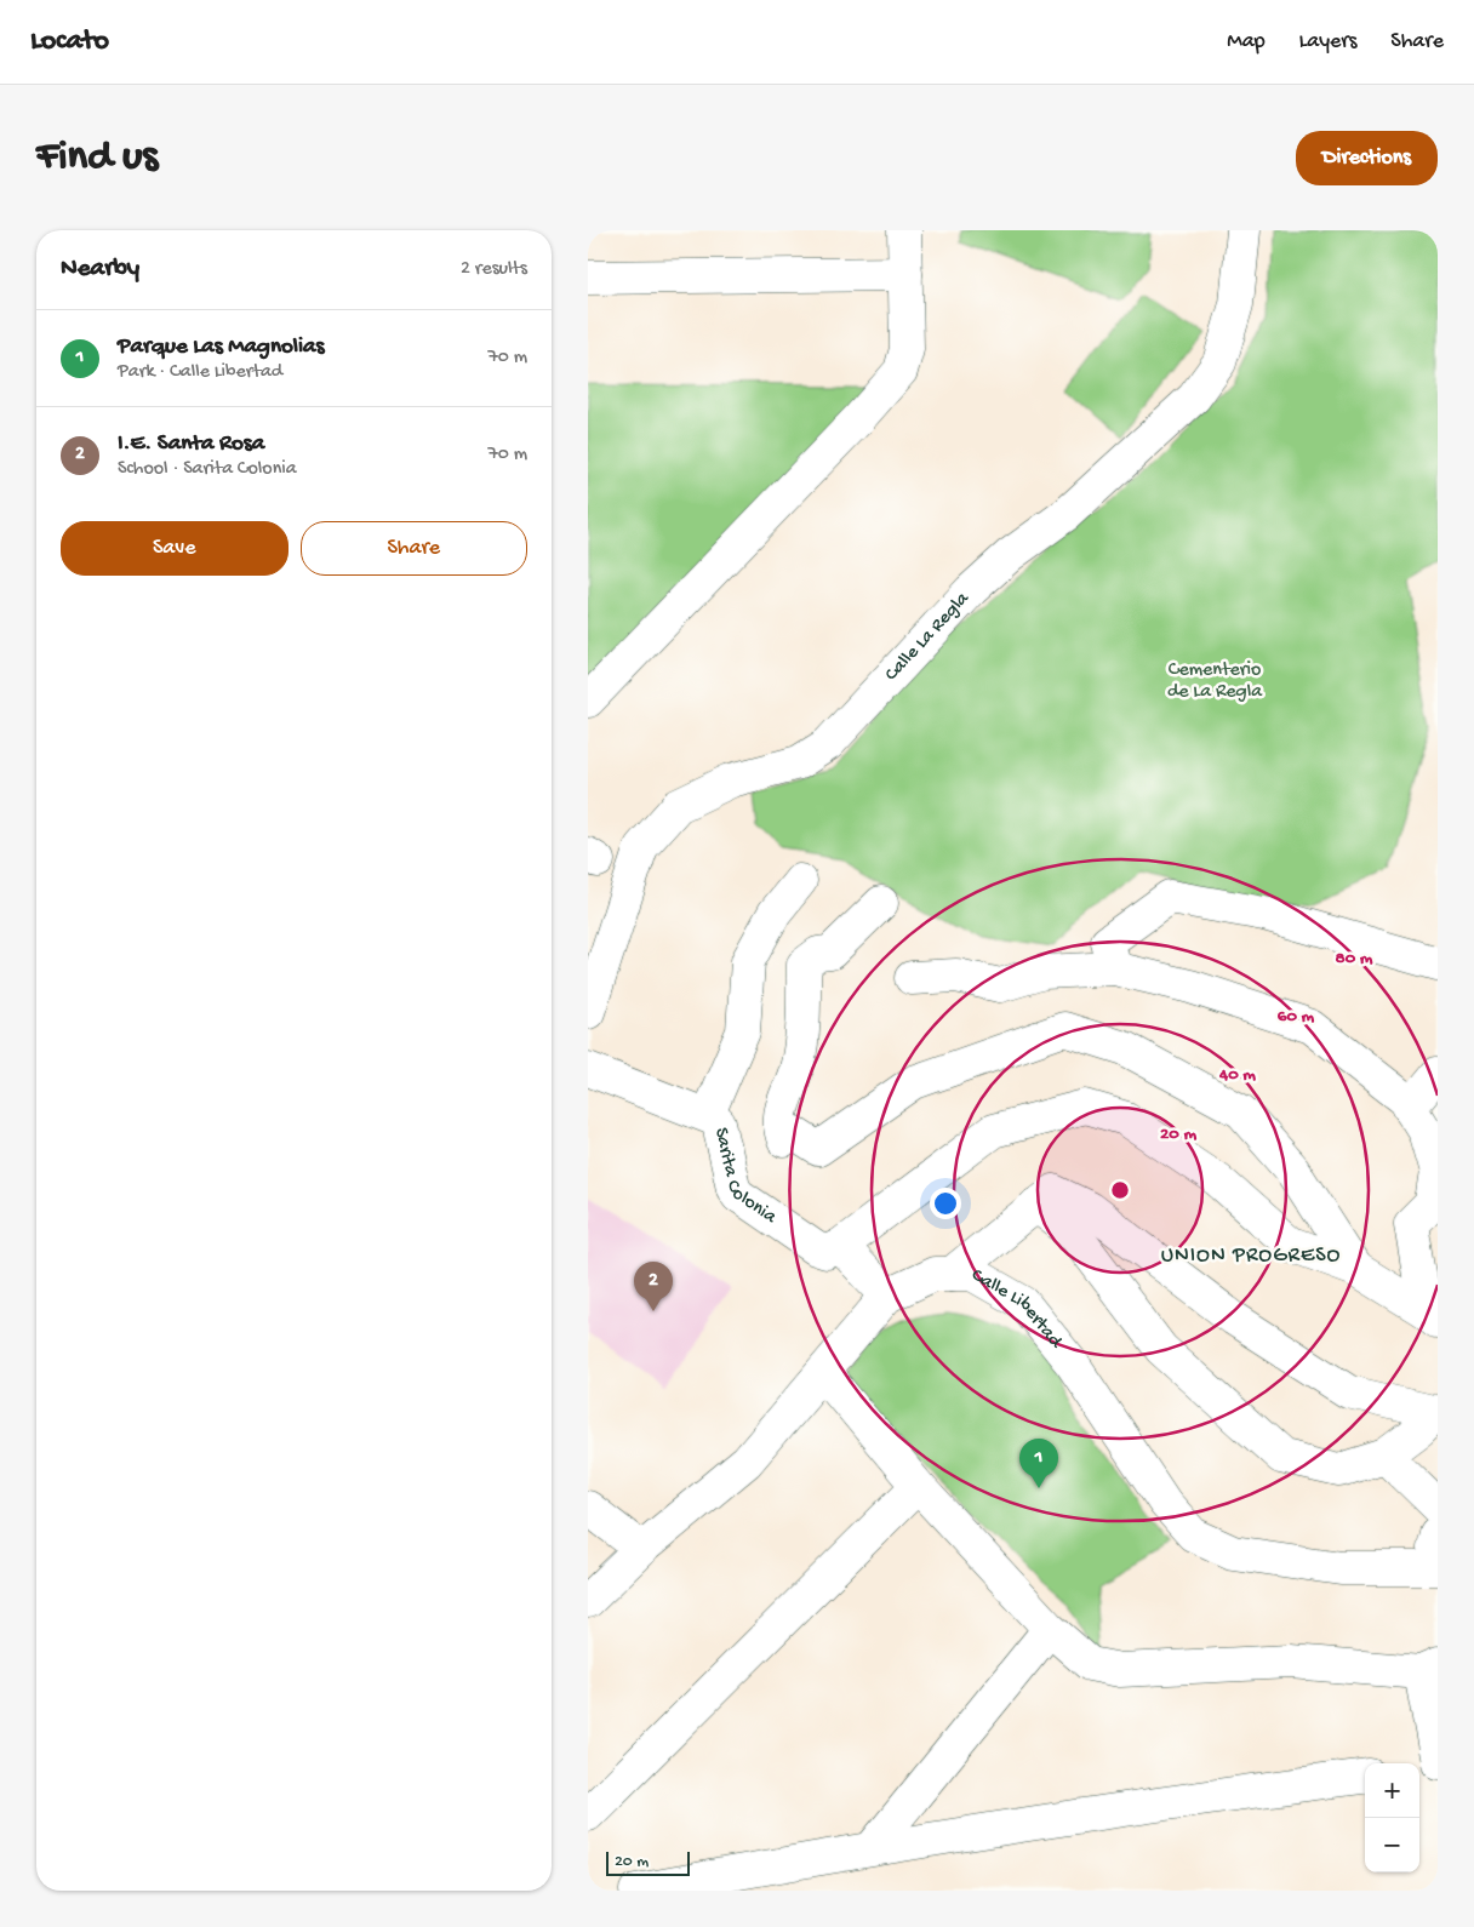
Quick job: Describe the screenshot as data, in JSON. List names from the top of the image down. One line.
{"streets":{"street":["Calle La Regla","Sarita Colonia","Calle Libertad"]},"districts":["UNION PROGRESO"],"parks":["Cementerio de La Regla"],"scale_bar":"20 m","page":{"header":"Locato","nav":["Map","Layers","Share"],"buttons":["Directions",["Save","Share"]],"title":"Find us","heading":["Nearby","2 results"],"list":[{"mark":"1","name":"Parque Las Magnolias","note":"Park · Calle Libertad","value":"70 m"},{"mark":"2","name":"I.E. Santa Rosa","note":"School · Sarita Colonia","value":"70 m"}],"pins":["2","1"],"map_buttons":["+","−"],"scale":"20 m"},"rings":["80 m","60 m","40 m","20 m"]}
